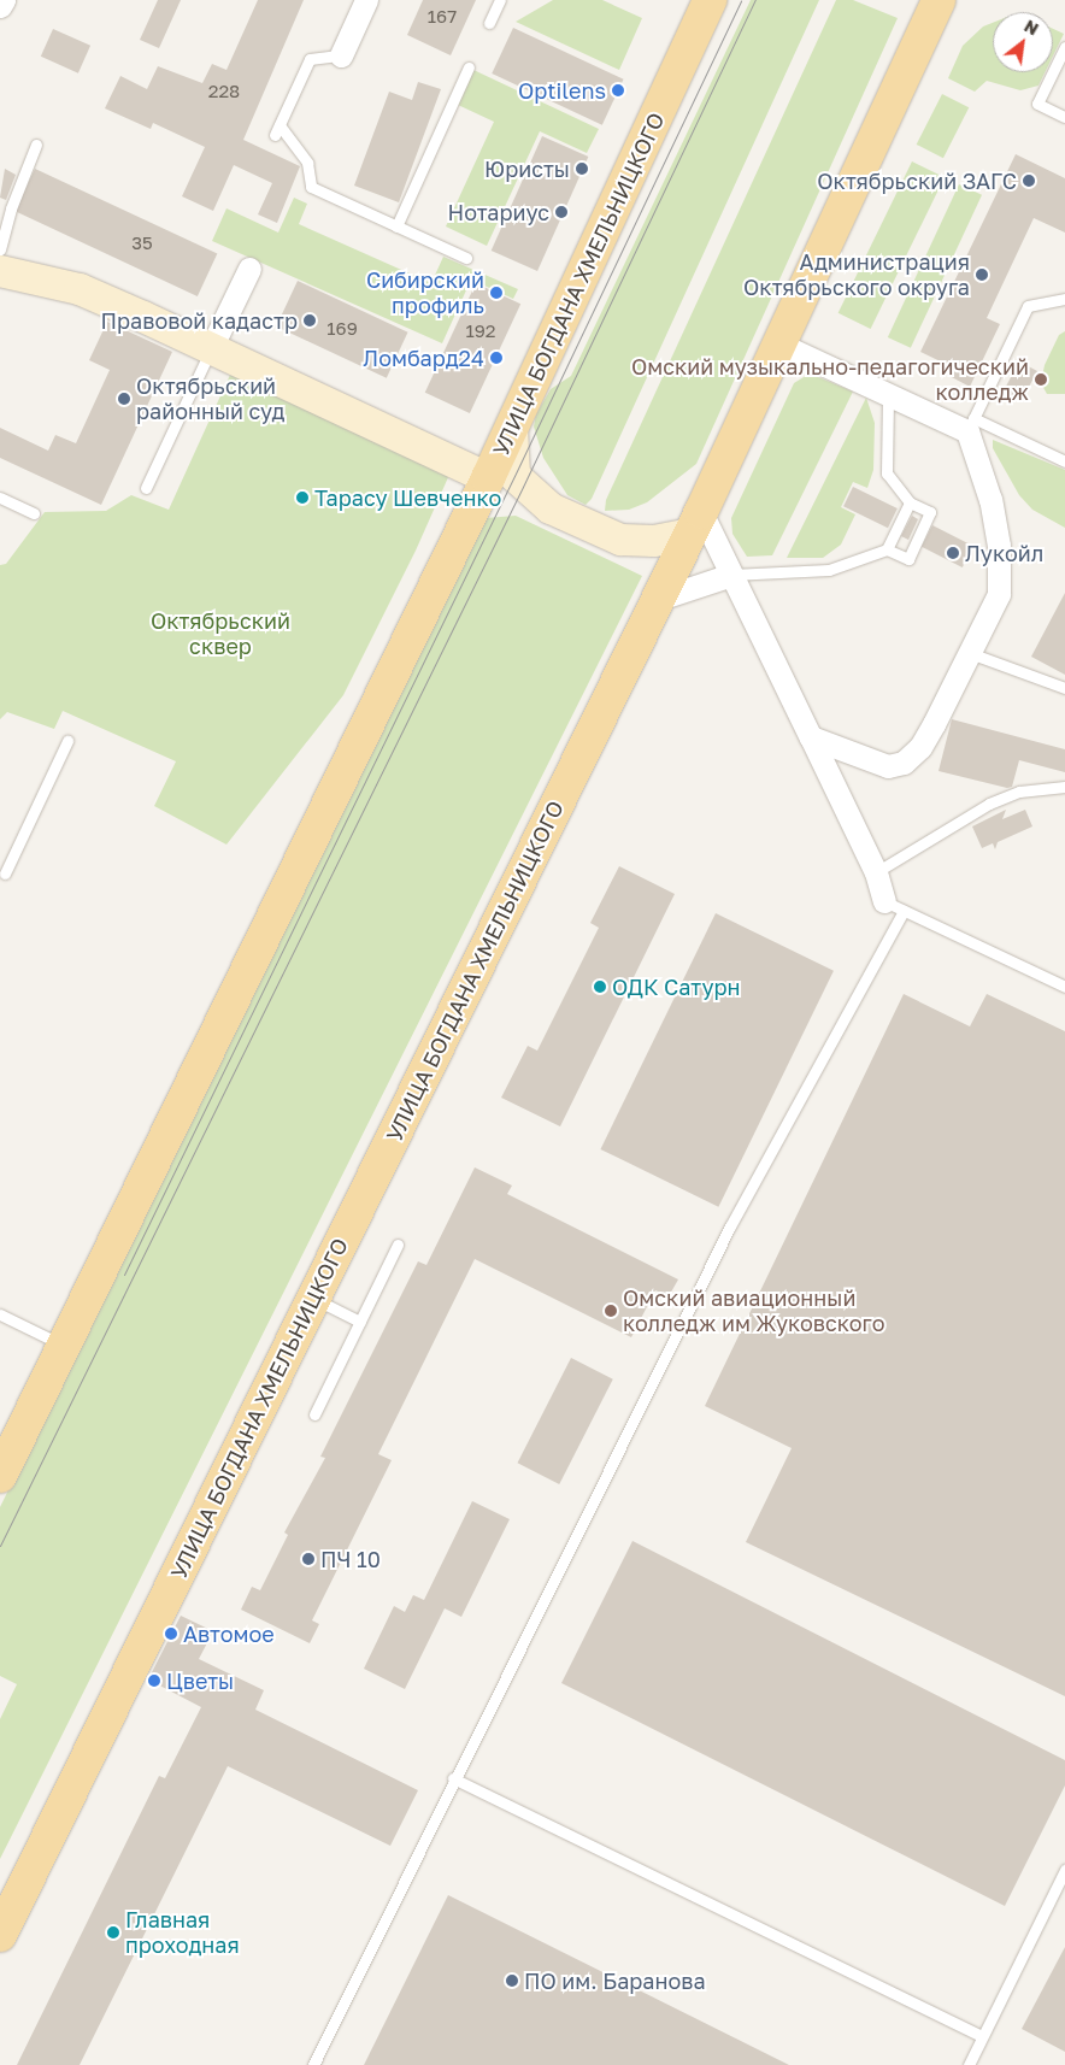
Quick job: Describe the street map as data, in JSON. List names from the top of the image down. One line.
{"streets":{"main road":["УЛИЦА БОГДАНА ХМЕЛЬНИЦКОГО"]},"parks":["Октябрьский сквер"],"places":["Optilens","Юристы","Октябрьский ЗАГС","Нотариус","Администрация Октябрьского округа","Сибирский профиль","Правовой кадастр","Ломбард24","Омский музыкально-педагогический колледж","Октябрьский районный суд","Тарасу Шевченко","Лукойл","ОДК Сатурн","Омский авиационный колледж им Жуковского","ПЧ 10","Автомое","Цветы","Главная проходная","ПО им. Баранова"],"house_numbers":["167","228","35","169","192"],"north":"top right"}
